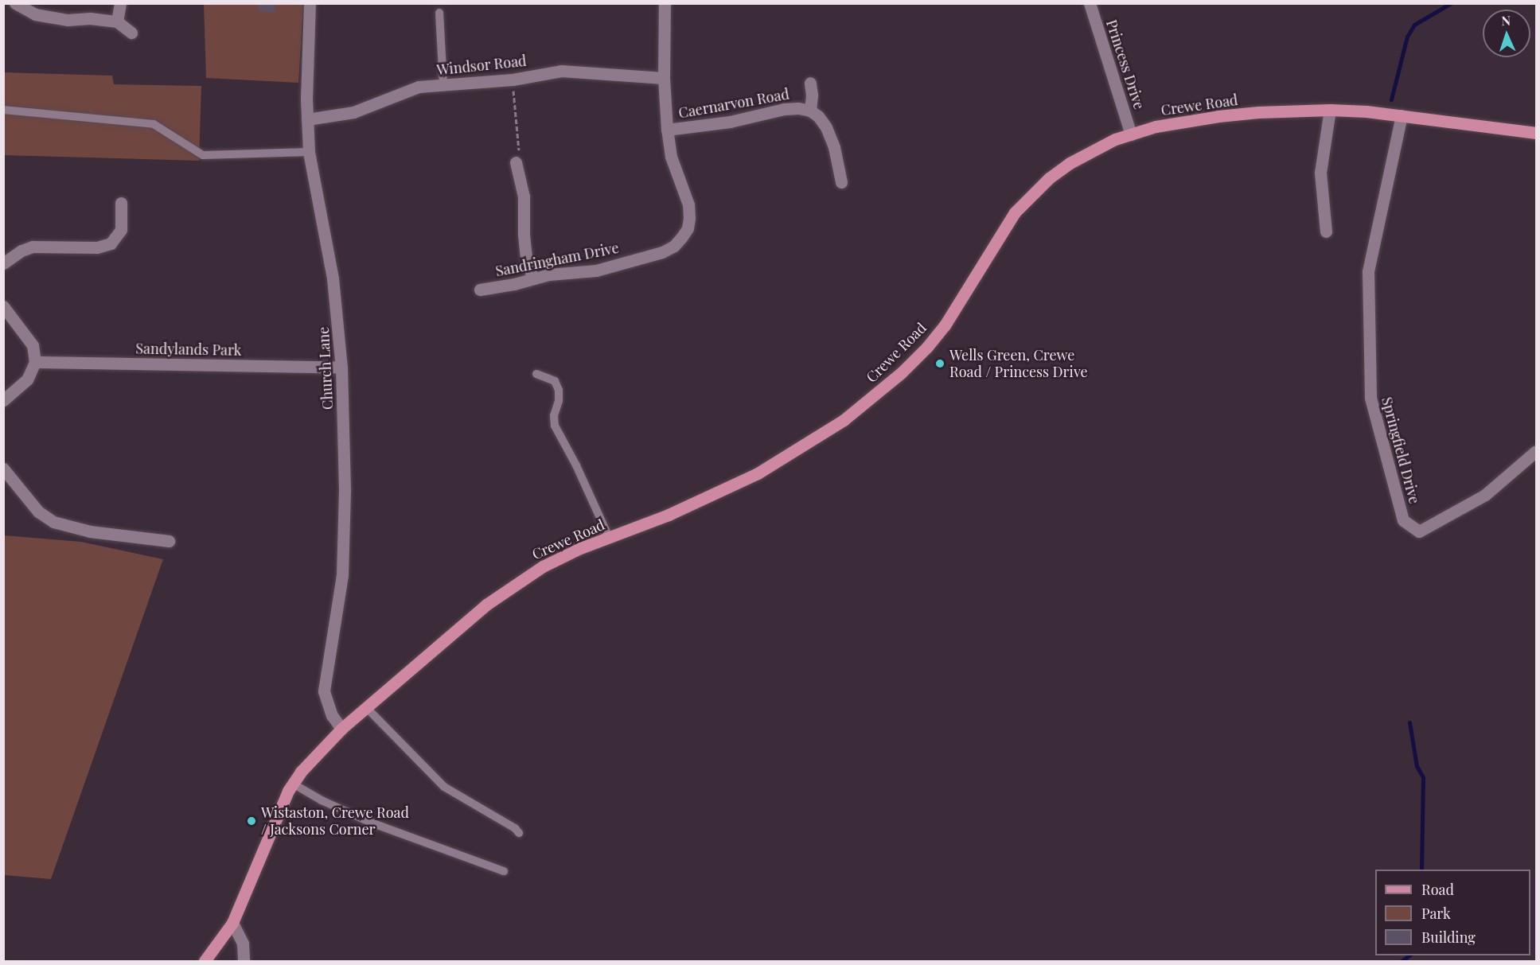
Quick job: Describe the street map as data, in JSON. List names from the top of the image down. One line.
{"streets":{"main road":["Crewe Road"],"street":["Princess Drive","Windsor Road","Caernarvon Road","Sandringham Drive","Sandylands Park","Church Lane","Springfield Drive"]},"crossings":[["Princess Drive","Crewe Road"],["Windsor Road","Sandringham Drive"],["Windsor Road","Church Lane"],["Caernarvon Road","Sandringham Drive"],["Crewe Road","Church Lane"],["Crewe Road","Springfield Drive"],["Sandylands Park","Church Lane"]],"places":["Wells Green, Crewe Road / Princess Drive","Wistaston, Crewe Road / Jacksons Corner"],"legend":["Road","Park","Building"],"north":"top"}
